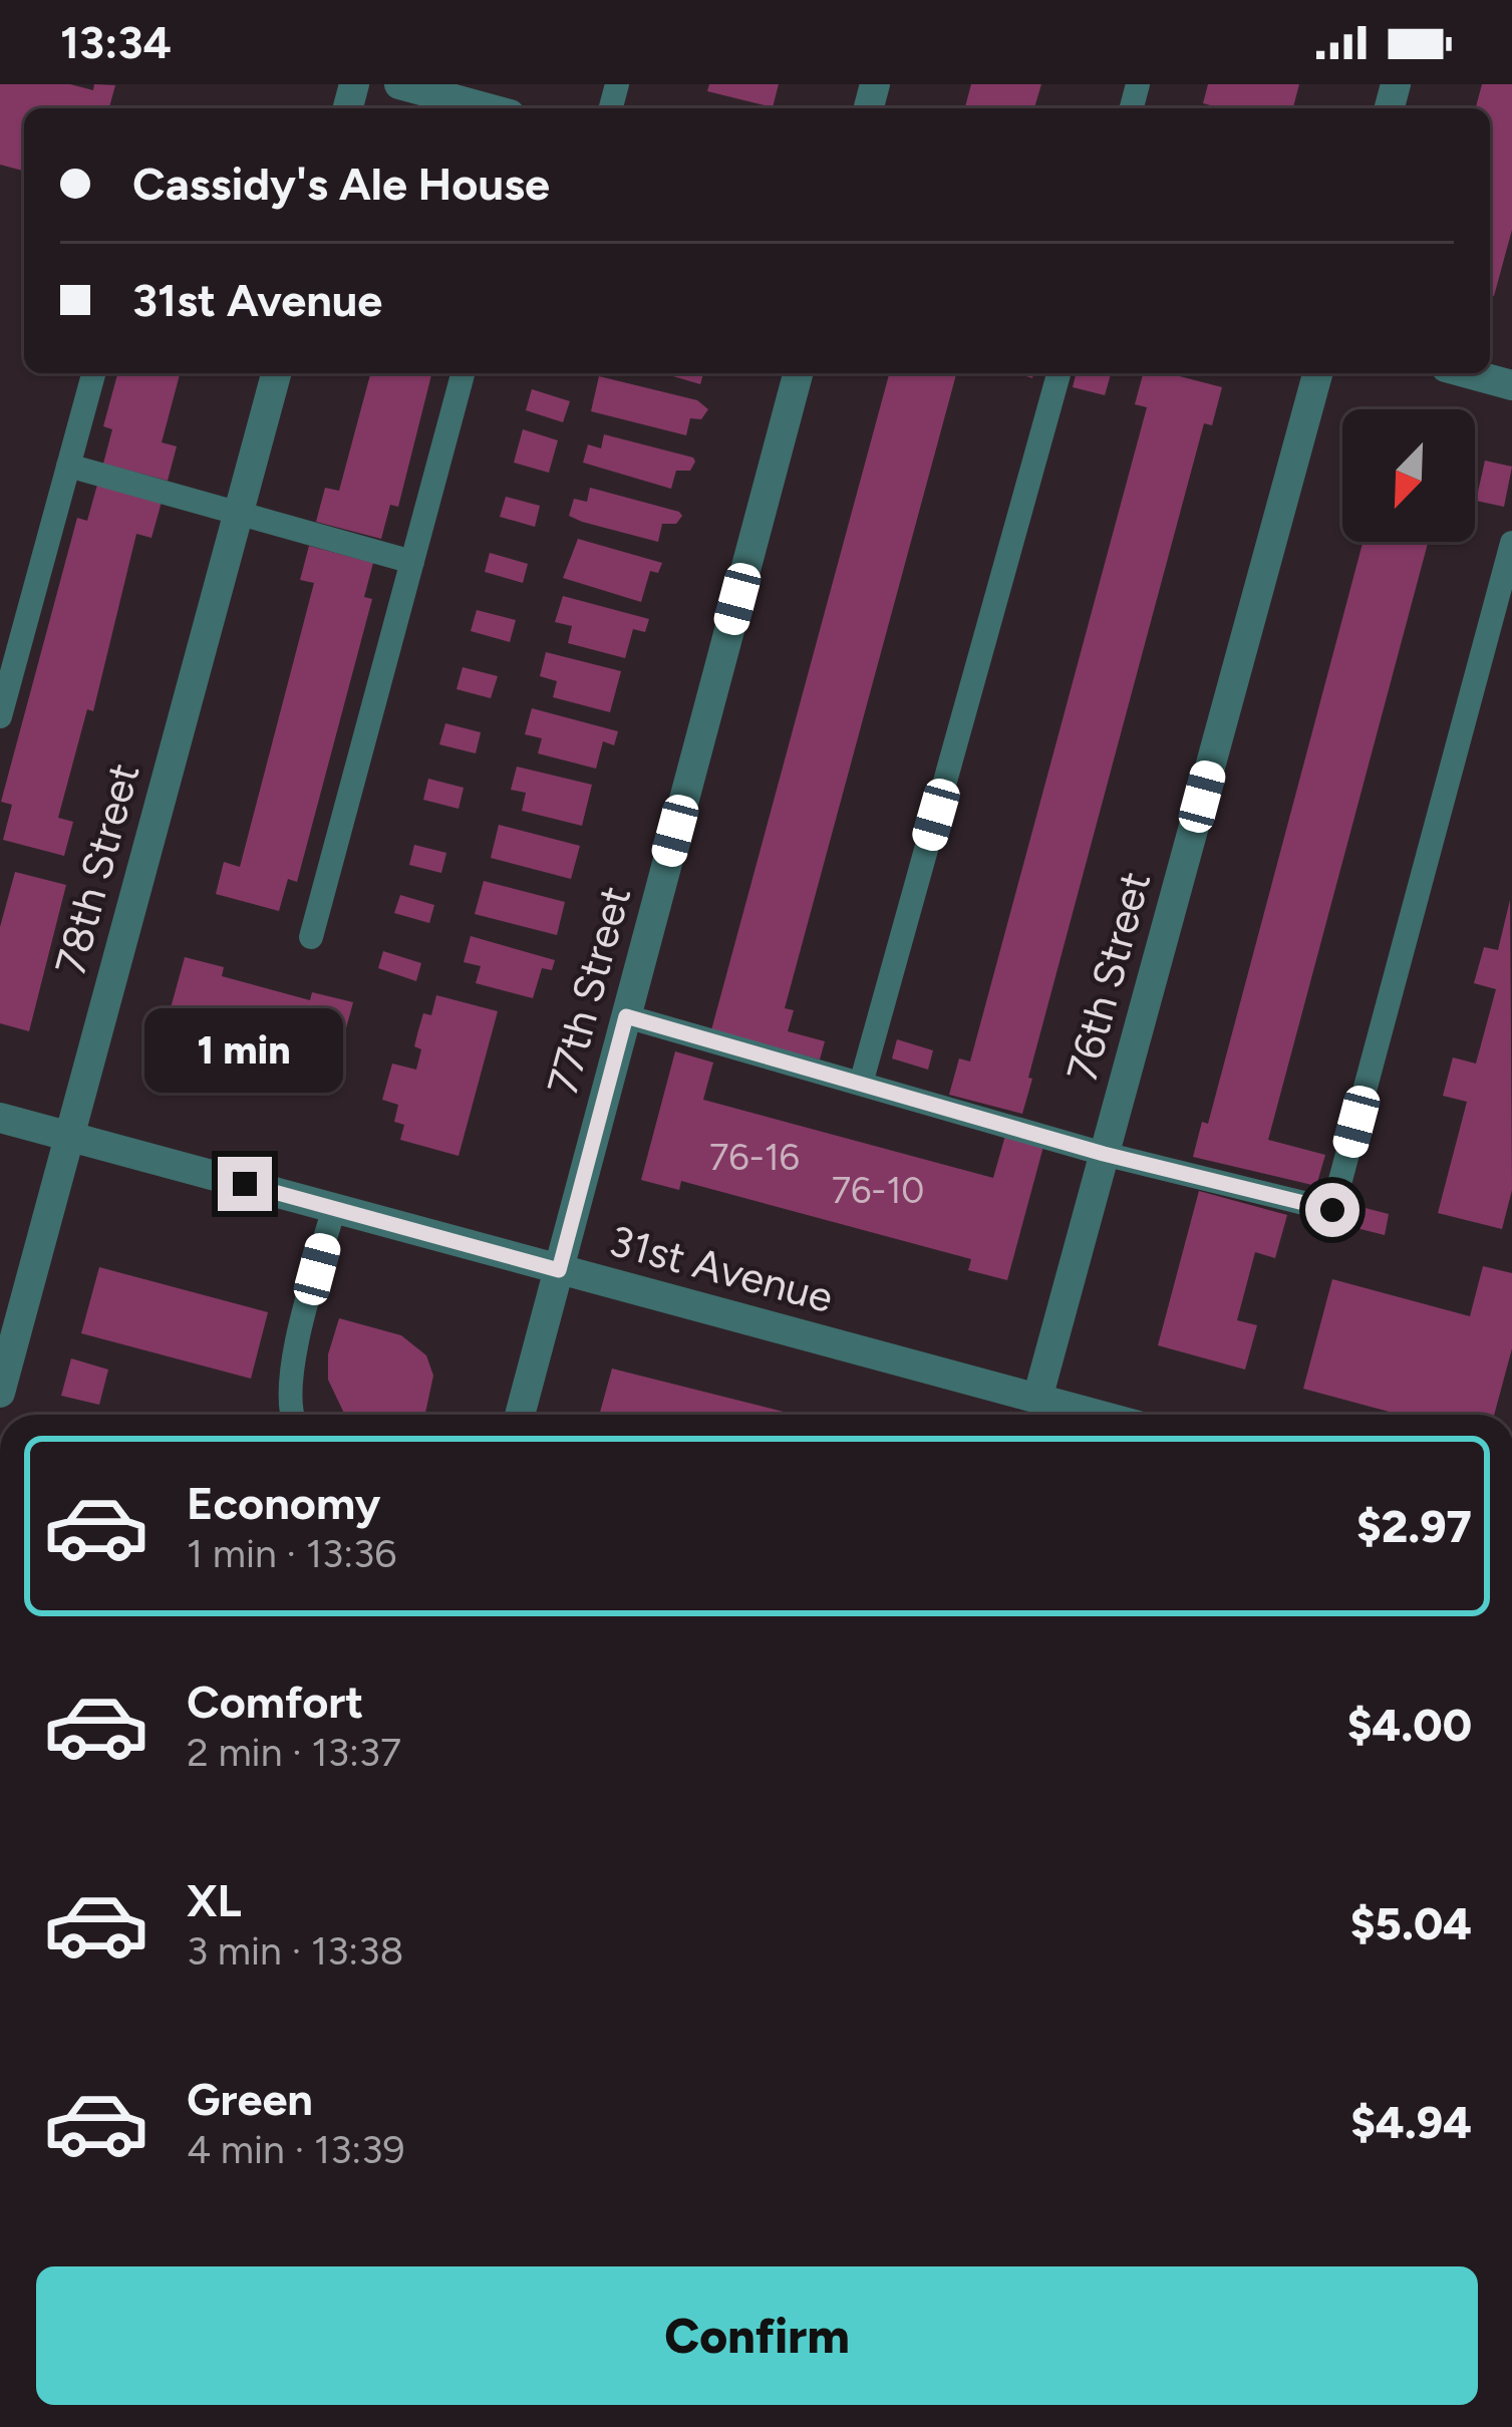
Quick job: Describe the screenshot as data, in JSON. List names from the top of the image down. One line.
{"streets":{"street":["78th Street","76th Street","77th Street","31st Avenue"]},"crossings":[["78th Street","31st Avenue"],["76th Street","31st Avenue"],["77th Street","31st Avenue"]],"house_numbers":["76-16","76-10"],"north":"bottom left","page":{"status":"13:34","banner":["Cassidy's Ale House","31st Avenue"],"bubble":"1 min","list":[{"name":"Economy","note":"1 min · 13:36","value":"$2.97"},{"name":"Comfort","note":"2 min · 13:37","value":"$4.00"},{"name":"XL","note":"3 min · 13:38","value":"$5.04"},{"name":"Green","note":"4 min · 13:39","value":"$4.94"}],"buttons":"Confirm"}}
